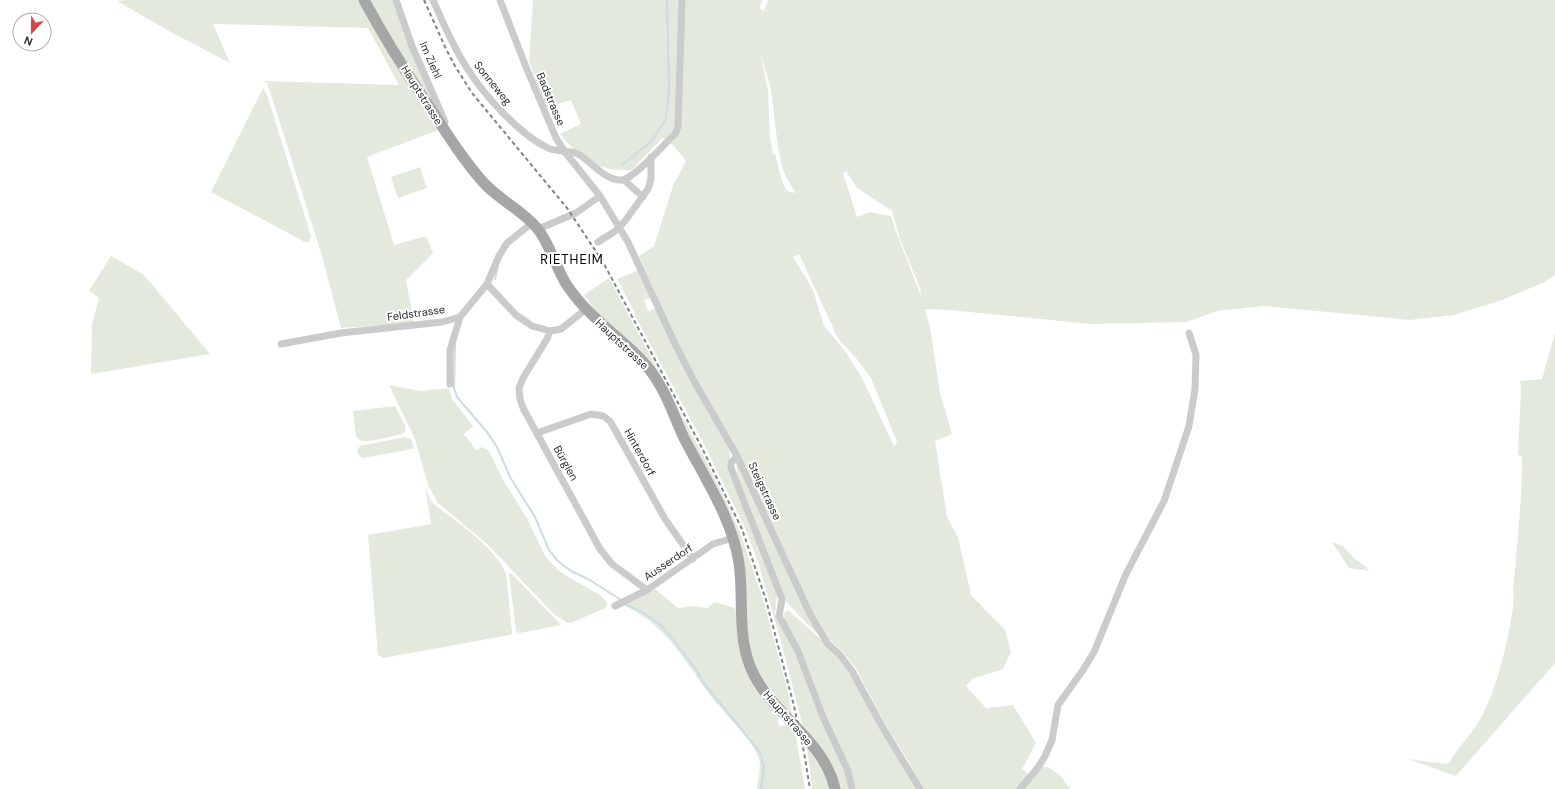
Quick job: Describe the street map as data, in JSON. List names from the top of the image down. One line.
{"streets":{"main road":["Hauptstrasse"],"street":["Im Ziehl","Sonneweg","Badstrasse","Feldstrasse","Hinterdorf","Bürglen","Steigstrasse","Ausserdorf"]},"crossings":[["Im Ziehl","Hauptstrasse"],["Sonneweg","Badstrasse"],["Hauptstrasse","Feldstrasse"],["Hauptstrasse","Ausserdorf"],["Badstrasse","Feldstrasse"],["Badstrasse","Steigstrasse"],["Feldstrasse","Steigstrasse"],["Hinterdorf","Bürglen"],["Hinterdorf","Ausserdorf"],["Bürglen","Ausserdorf"]],"districts":["RIETHEIM"],"north":"bottom"}
